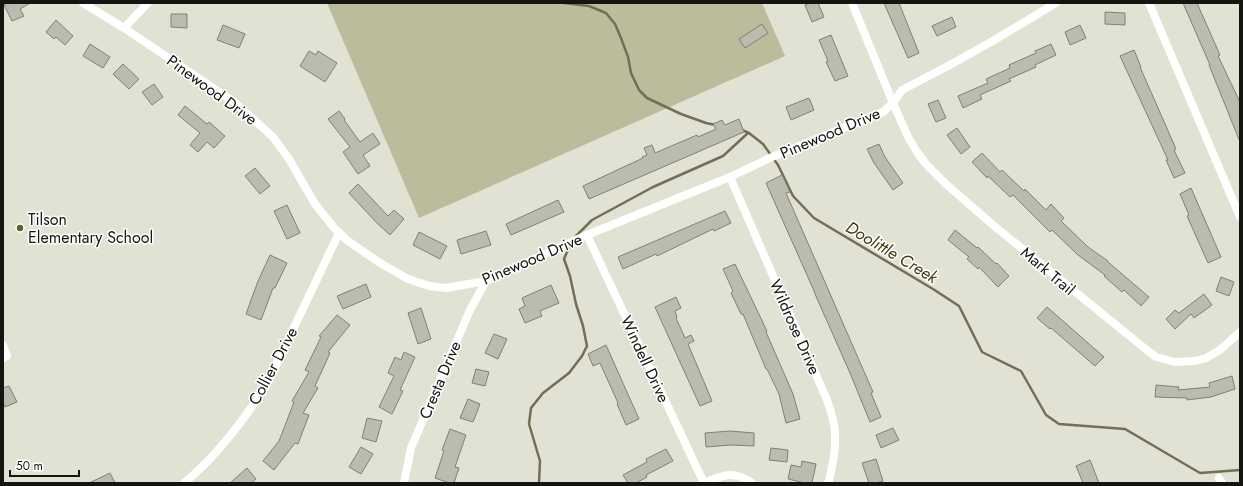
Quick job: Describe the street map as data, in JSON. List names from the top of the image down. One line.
{"streets":{"street":["Pinewood Drive","Mark Trail","Wildrose Drive","Windell Drive","Collier Drive","Cresta Drive"]},"crossings":[["Pinewood Drive","Mark Trail"],["Pinewood Drive","Wildrose Drive"],["Pinewood Drive","Windell Drive"],["Pinewood Drive","Collier Drive"],["Pinewood Drive","Cresta Drive"]],"water":["Doolittle Creek"],"places":["Tilson Elementary School"],"scale_bar":"50 m"}
